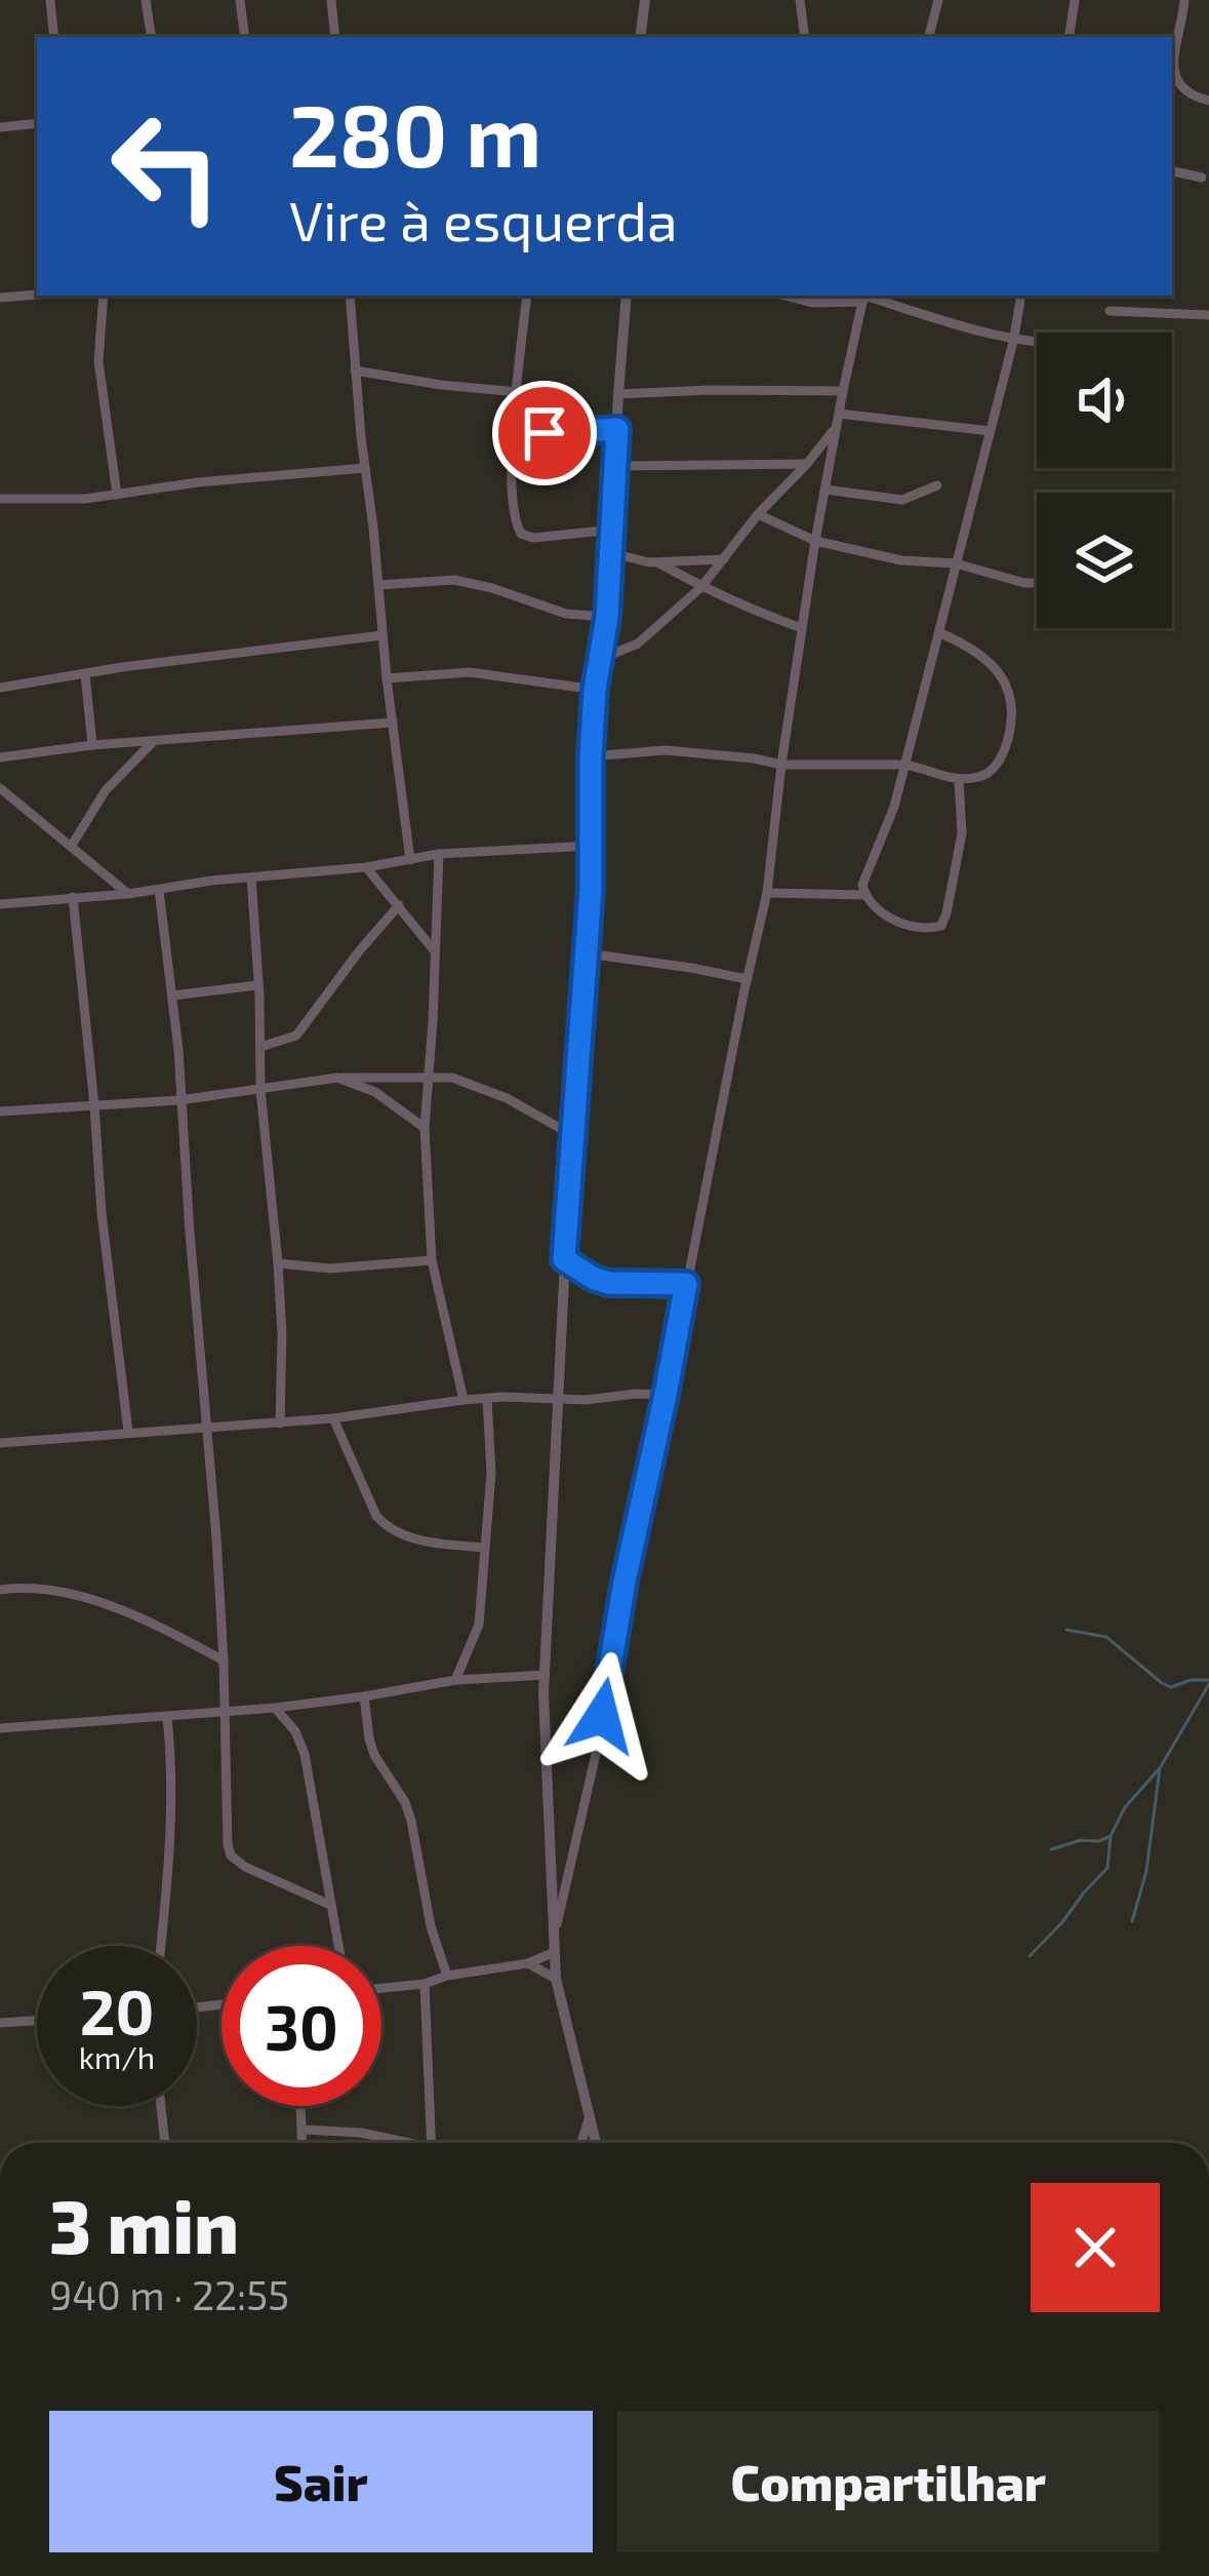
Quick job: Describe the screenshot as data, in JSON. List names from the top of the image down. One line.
{"page":{"turn":["280 m","Vire à esquerda"],"speed":"20 km/h","limit":"30","heading":["3 min","940 m · 22:55"],"buttons":["Sair","Compartilhar"]}}
